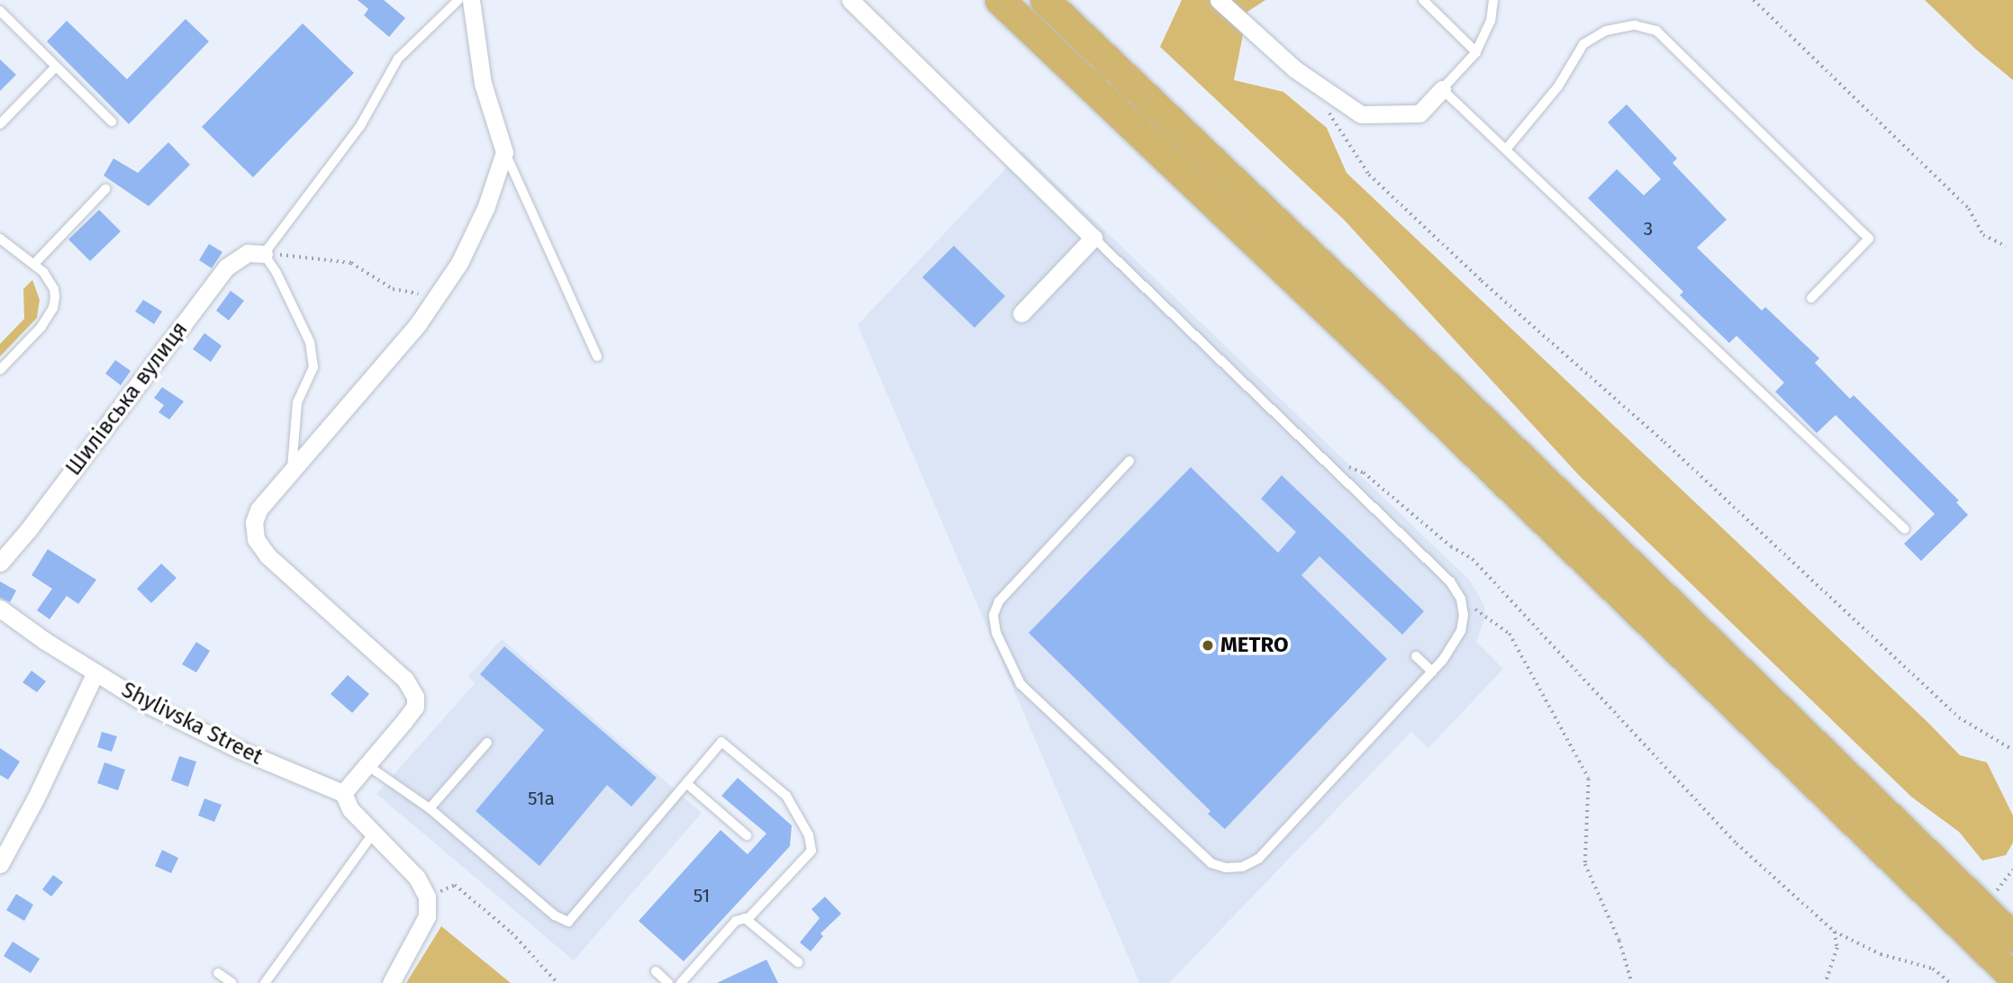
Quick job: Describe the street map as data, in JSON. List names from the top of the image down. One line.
{"streets":{"street":["Шилівська вулиця","Shylivska Street"]},"places":["METRO"],"house_numbers":["3","51а","51"]}
